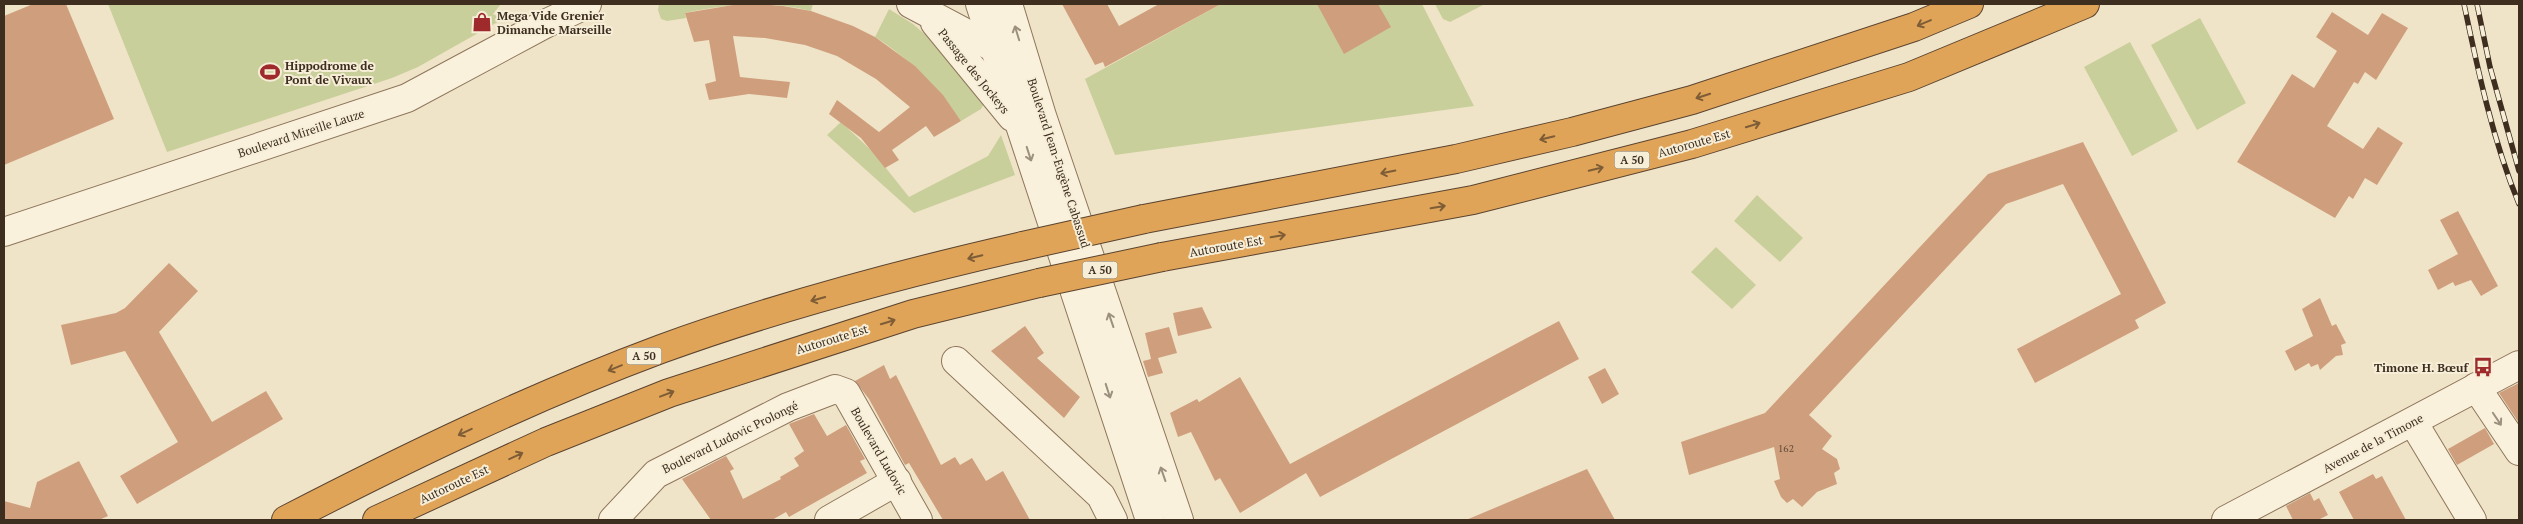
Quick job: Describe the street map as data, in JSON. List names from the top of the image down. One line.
{"streets":{"highway":["Autoroute Est","A 50"],"street":["Passage des Jockeys","Boulevard Mireille Lauze","Boulevard Jean-Eugène Cabassud","Boulevard Ludovic Prolongé","Avenue de la Timone","Boulevard Ludovic"]},"crossings":[["Passage des Jockeys","Boulevard Jean-Eugène Cabassud"],["Boulevard Ludovic Prolongé","Boulevard Ludovic"]],"places":{"shop":["Mega Vide Grenier Dimanche Marseille"],"sports":["Hippodrome de Pont de Vivaux"],"bus stop":["Timone H. Bœuf"]},"house_numbers":["162"]}
